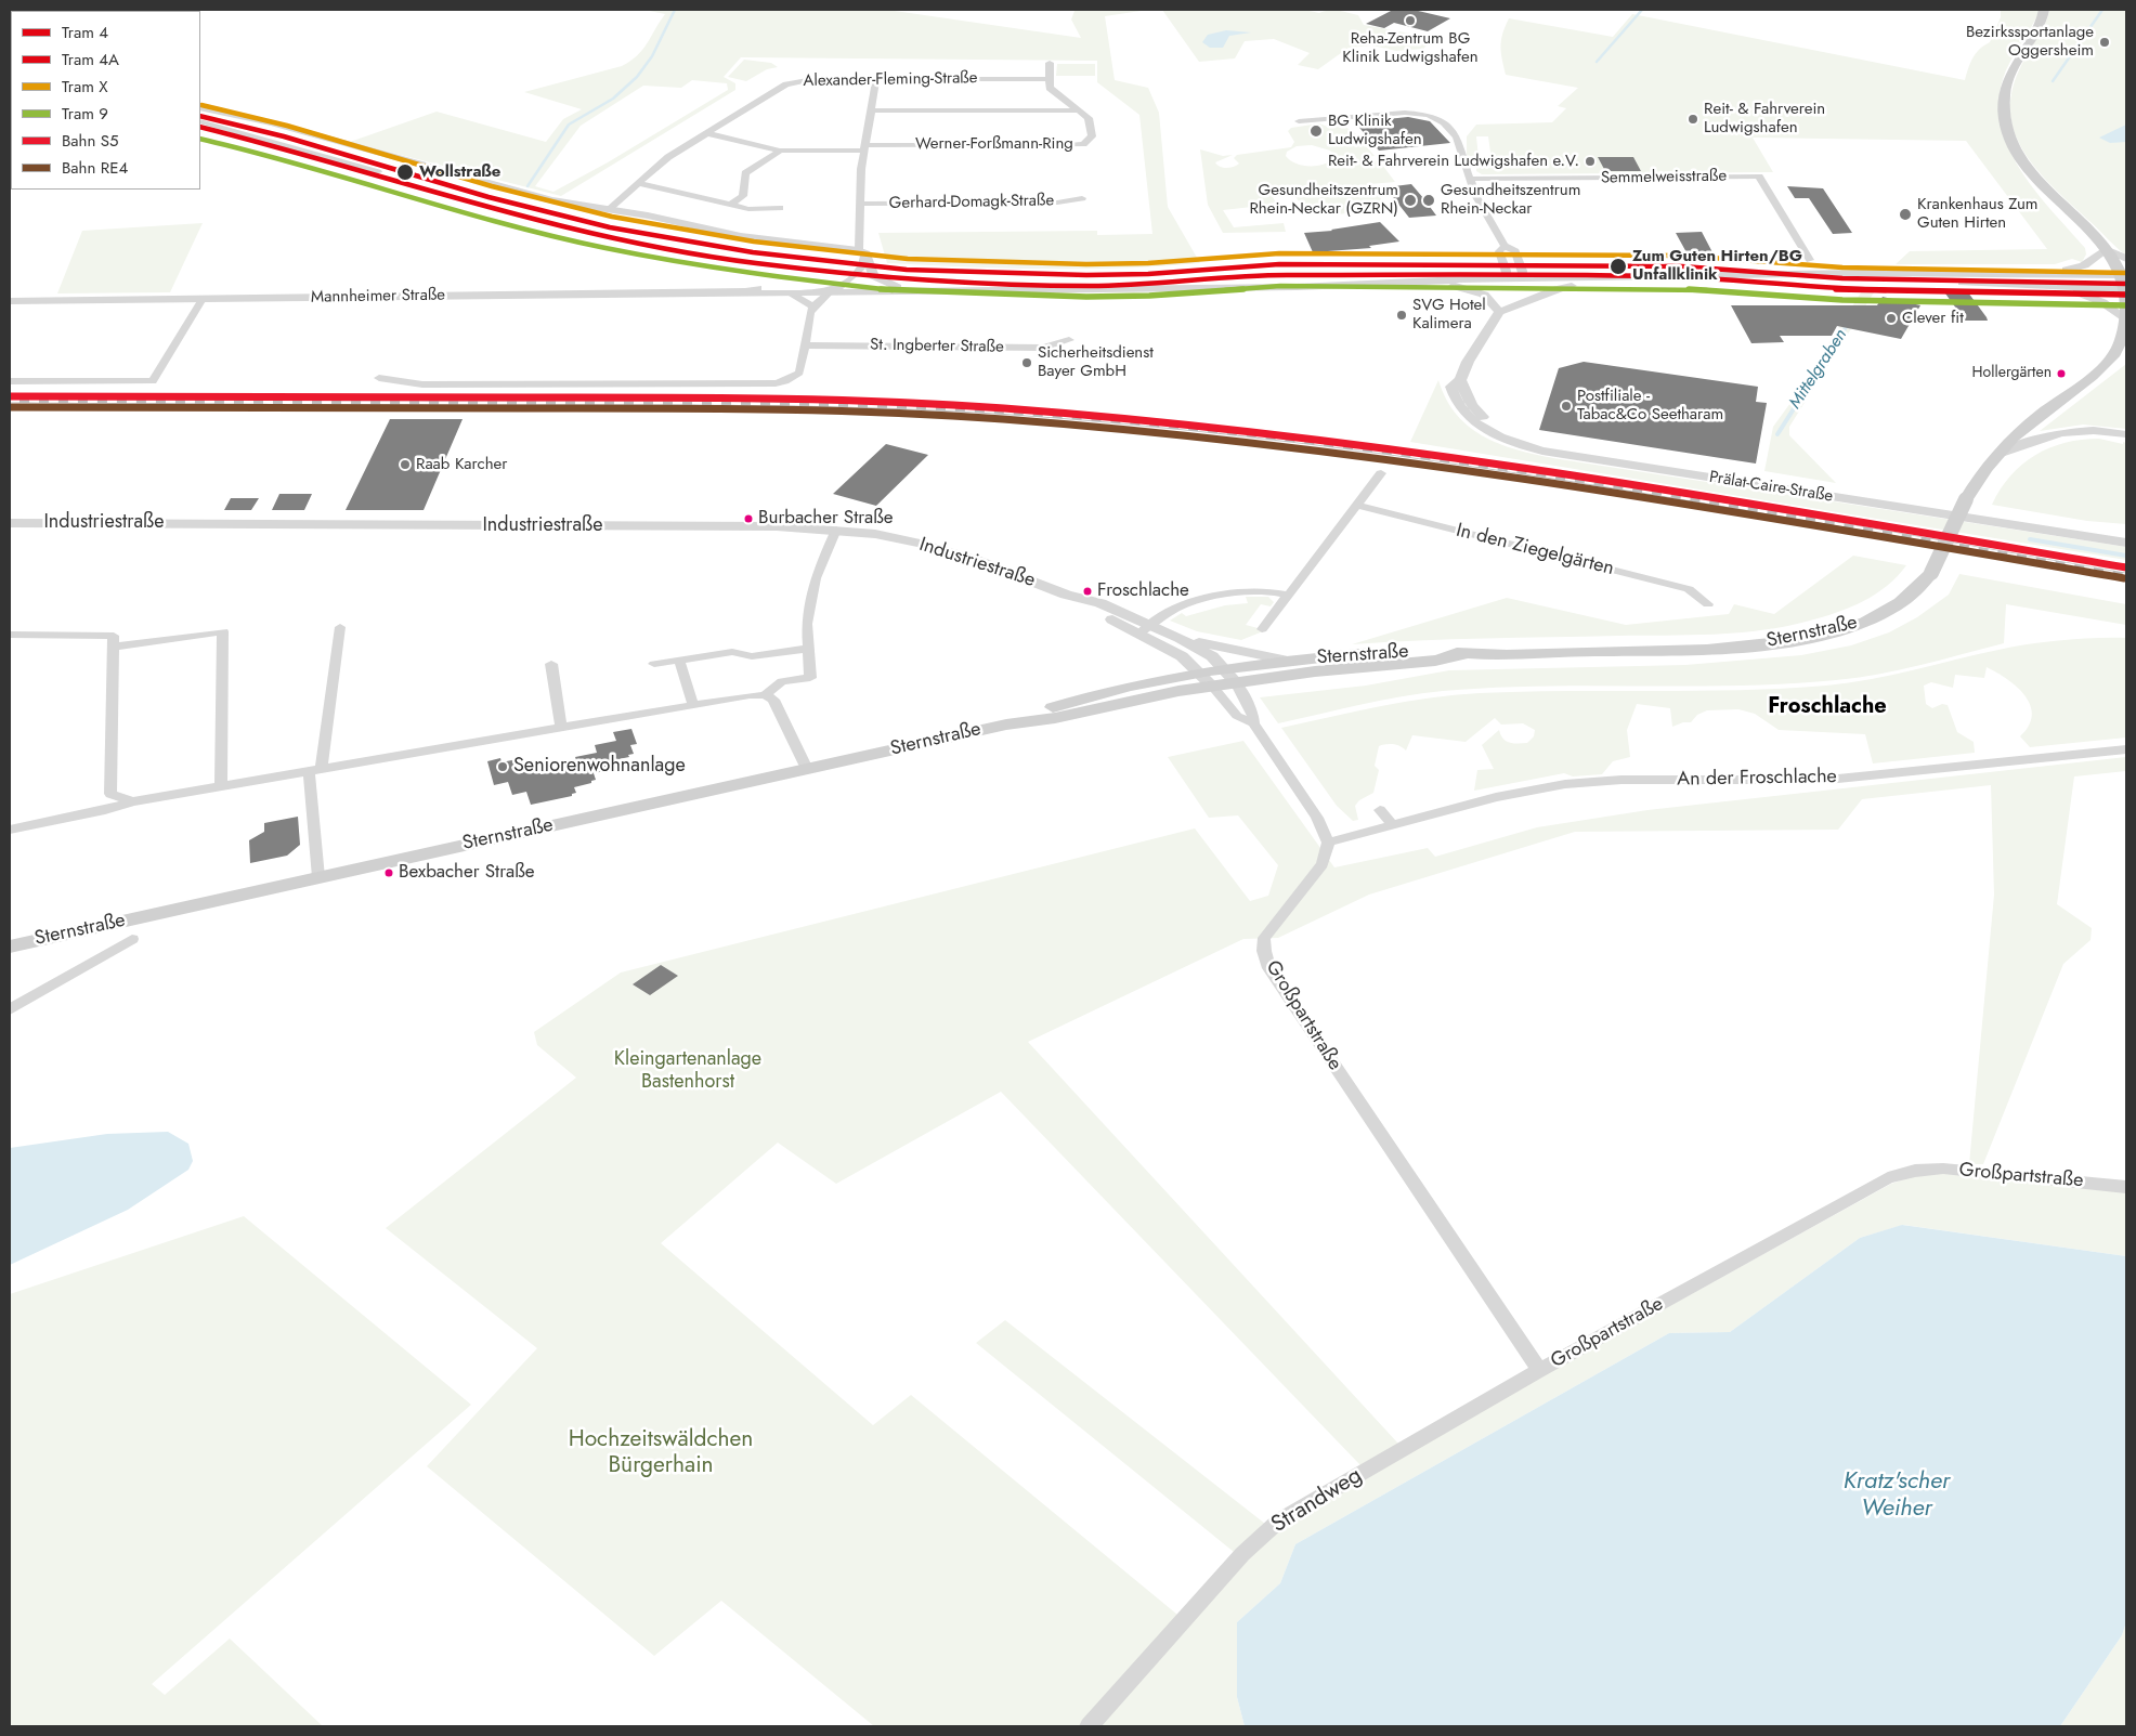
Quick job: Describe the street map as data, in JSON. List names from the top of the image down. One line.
{"streets":{"main road":["Sternstraße"],"street":["Alexander-Fleming-Straße","Werner-Forßmann-Ring","Semmelweisstraße","Gerhard-Domagk-Straße","Mannheimer Straße","St. Ingberter Straße","Prälat-Caire-Straße","Industriestraße","In den Ziegelgärten","An der Froschlache","Großpartstraße","Strandweg"]},"crossings":[["Alexander-Fleming-Straße","Werner-Forßmann-Ring"],["Mannheimer Straße","Prälat-Caire-Straße"],["Mannheimer Straße","Sternstraße"],["Industriestraße","Sternstraße"],["An der Froschlache","Großpartstraße"],["Großpartstraße","Strandweg"]],"districts":["Froschlache"],"water":["Mittelgraben","Kratz'scher Weiher"],"parks":["Kleingartenanlage Bastenhorst","Hochzeitswäldchen Bürgerhain"],"places":["Reha-Zentrum BG Klinik Ludwigshafen","Bezirkssportanlage Oggersheim","Reit- & Fahrverein Ludwigshafen","BG Klinik Ludwigshafen","Reit- & Fahrverein Ludwigshafen e.V.","Wollstraße","Gesundheitszentrum Rhein-Neckar (GZRN)","Gesundheitszentrum Rhein-Neckar","Krankenhaus Zum Guten Hirten","Zum Guten Hirten/BG Unfallklinik","SVG Hotel Kalimera","Clever fit","Sicherheitsdienst Bayer GmbH","Hollergärten","Postfiliale - Tabac&Co Seetharam","Raab Karcher","Burbacher Straße","Froschlache","Seniorenwohnanlage","Bexbacher Straße"],"lines":["tram line X","tram line 4","tram line 4A","tram line 9","rail line S5","rail line RE4"],"legend":["Tram 4","Tram 4A","Tram X","Tram 9","Bahn S5","Bahn RE4"]}
